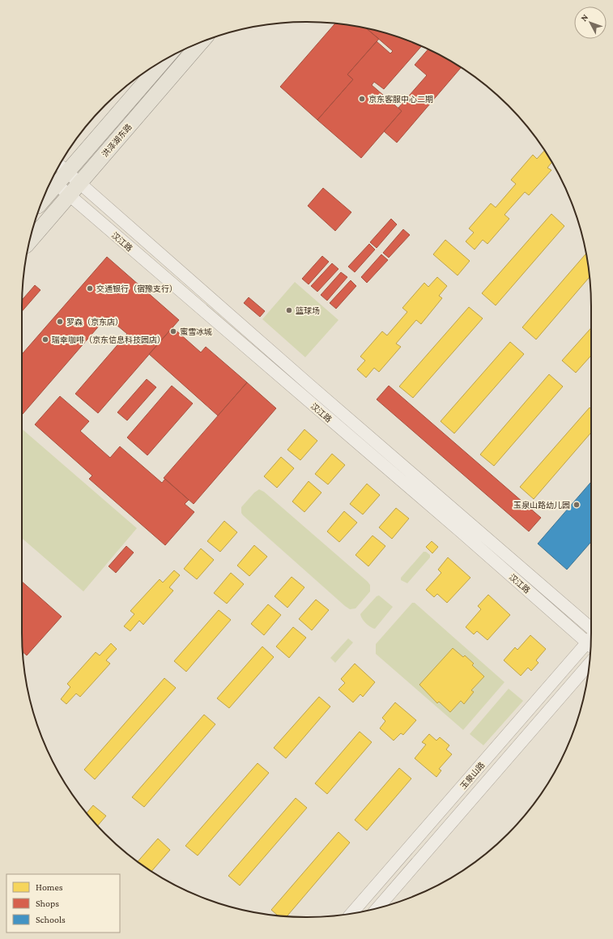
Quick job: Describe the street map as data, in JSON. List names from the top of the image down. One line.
{"streets":{"main road":["洪泽湖东路"],"street":["汉江路","玉泉山路"]},"crossings":[["洪泽湖东路","汉江路"]],"places":["京东客服中心二期","交通银行（宿豫支行）","篮球场","罗森（京东店）","蜜雪冰城","瑞幸咖啡（京东信息科技园店）","玉泉山路幼儿园"],"legend":["Homes","Shops","Schools"],"north":"top left"}
